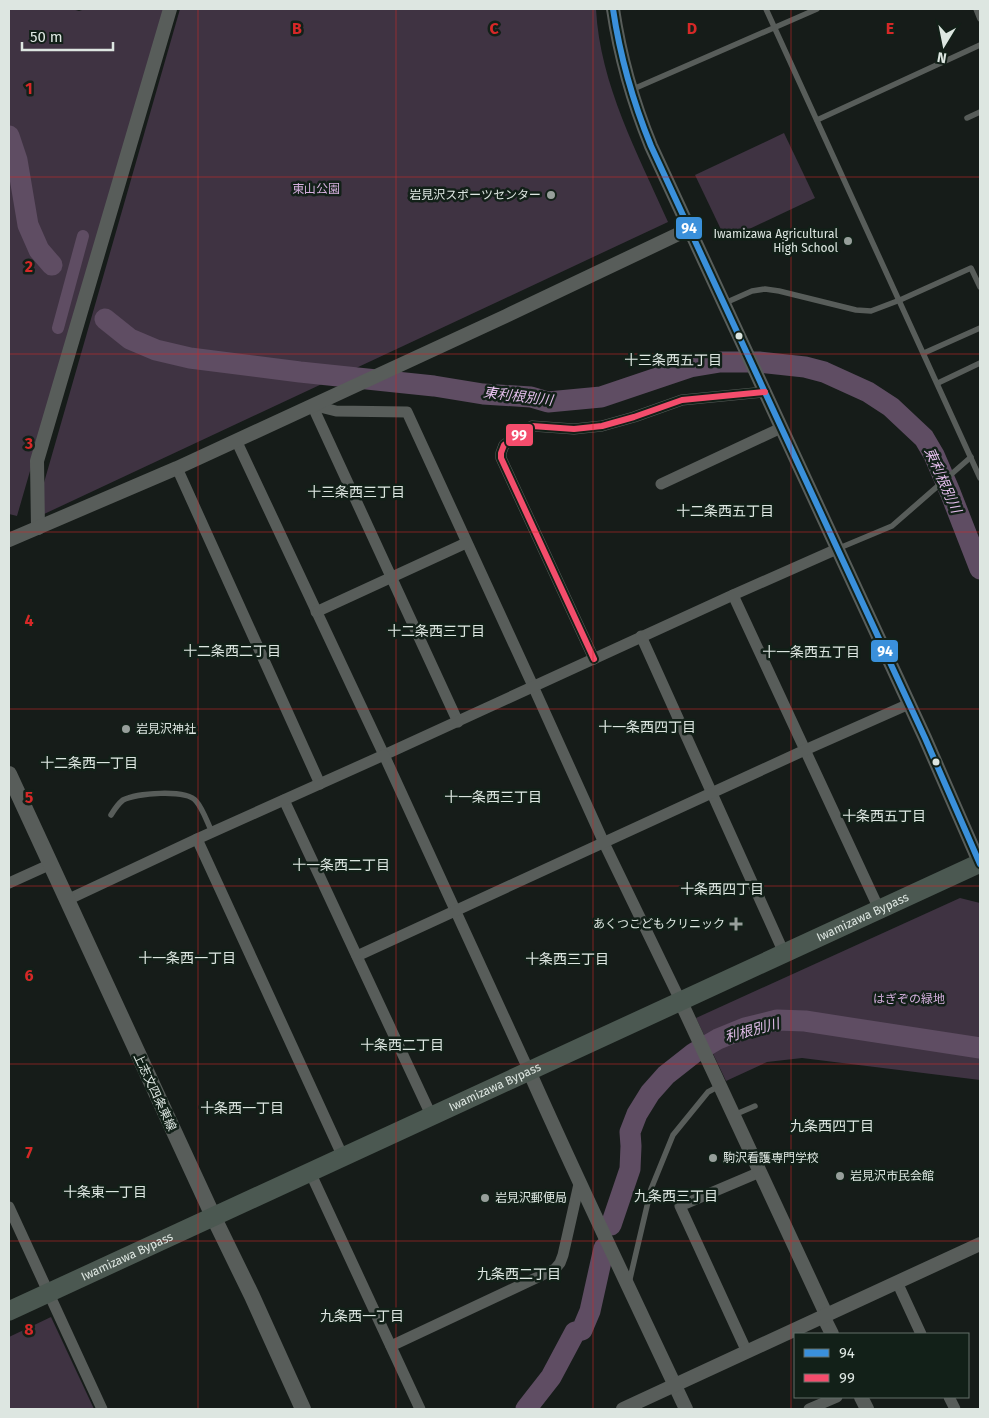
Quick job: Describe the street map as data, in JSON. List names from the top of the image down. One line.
{"streets":{"highway":["Iwamizawa Bypass"],"main road":["上志文四条東線"]},"crossings":[["Iwamizawa Bypass","上志文四条東線"]],"districts":["十三条西五丁目","十三条西三丁目","十二条西五丁目","十二条西三丁目","十二条西二丁目","十一条西五丁目","十一条西四丁目","十二条西一丁目","十一条西三丁目","十条西五丁目","十一条西二丁目","十条西四丁目","十一条西一丁目","十条西三丁目","十条西二丁目","十条西一丁目","九条西四丁目","十条東一丁目","九条西三丁目","九条西二丁目","九条西一丁目"],"water":["東利根別川","利根別川"],"parks":["東山公園","はぎぞの緑地"],"places":{"other":["岩見沢スポーツセンター","Iwamizawa Agricultural High School","岩見沢神社","駒沢看護専門学校","岩見沢市民会館","岩見沢郵便局"],"health":["あくつこどもクリニック"]},"lines":["transit line 94","transit line 99"],"legend":["94","99"],"scale_bar":"50 m","north":"bottom","grid":{"columns":["B","C","D","E"],"rows":["1","2","3","4","5","6","7","8"]}}
